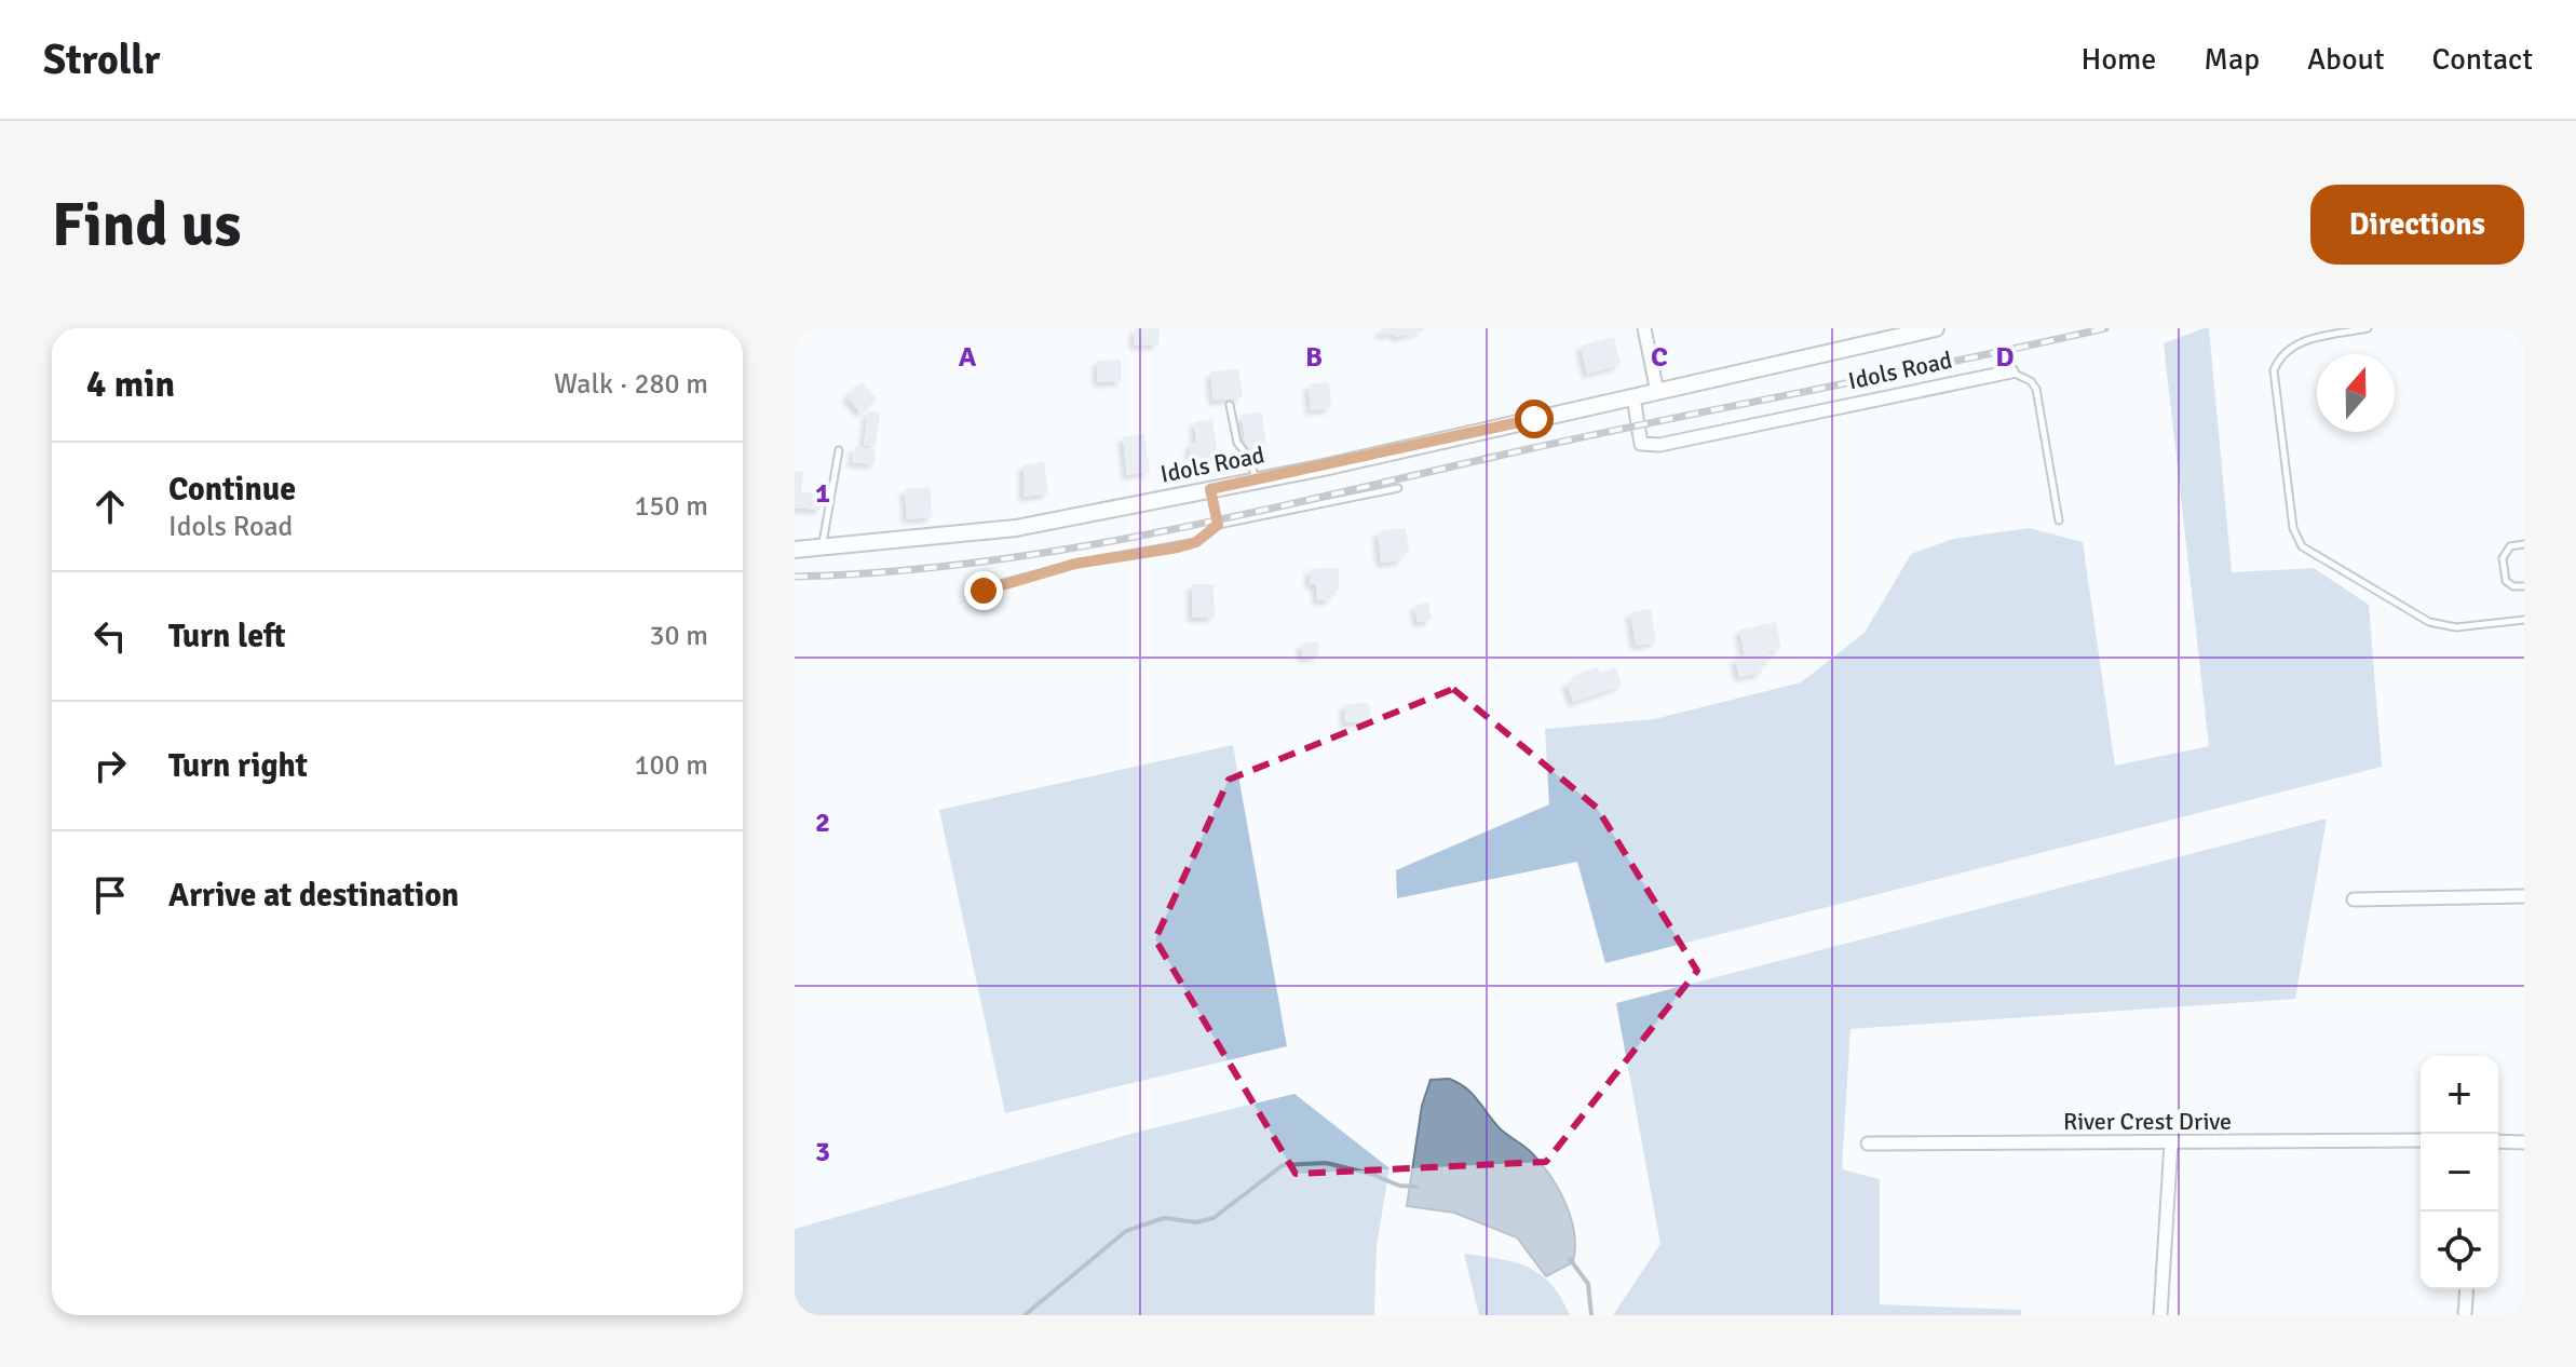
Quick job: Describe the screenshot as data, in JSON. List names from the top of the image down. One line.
{"streets":{"street":["Idols Road","River Crest Drive"]},"north":"top","page":{"header":"Strollr","nav":["Home","Map","About","Contact"],"buttons":"Directions","title":"Find us","heading":["4 min","Walk · 280 m"],"list":[["Continue","Idols Road","150 m"],["Turn left","30 m"],["Turn right","100 m"],"Arrive at destination"],"map_buttons":["+","−"]},"grid":{"columns":["A","B","C","D"],"rows":["1","2","3"]}}
